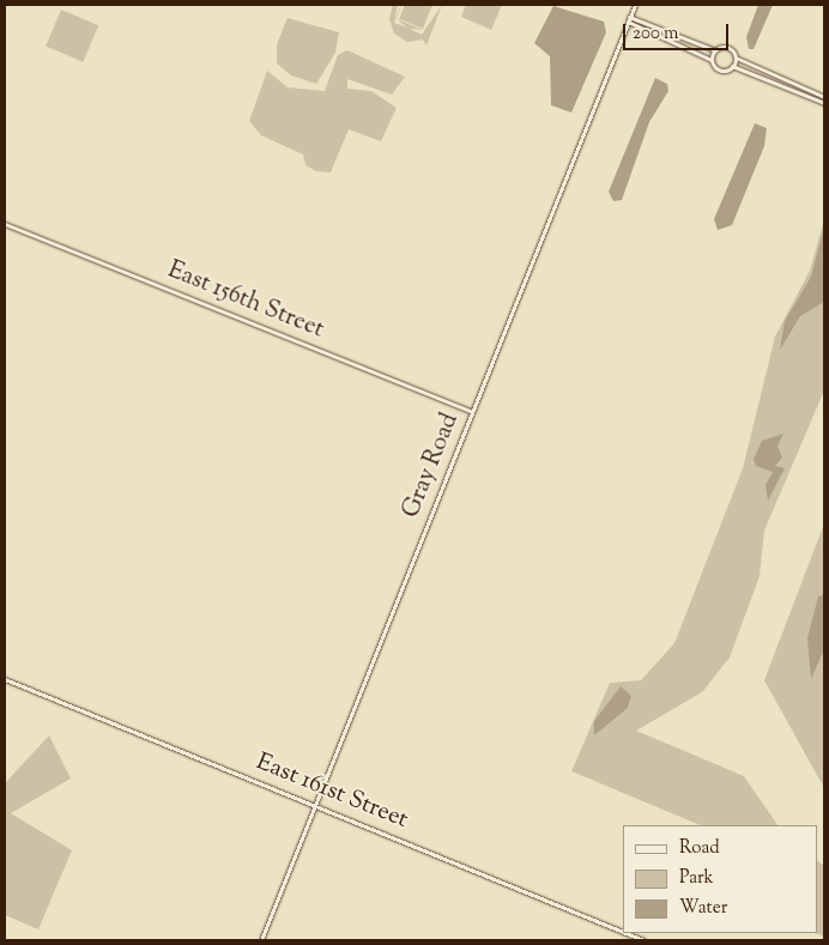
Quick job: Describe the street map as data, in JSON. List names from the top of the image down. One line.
{"streets":{"street":["East 156th Street","Gray Road","East 161st Street"]},"crossings":[["East 156th Street","Gray Road"],["Gray Road","East 161st Street"]],"legend":["Road","Park","Water"],"scale_bar":"200 m"}
